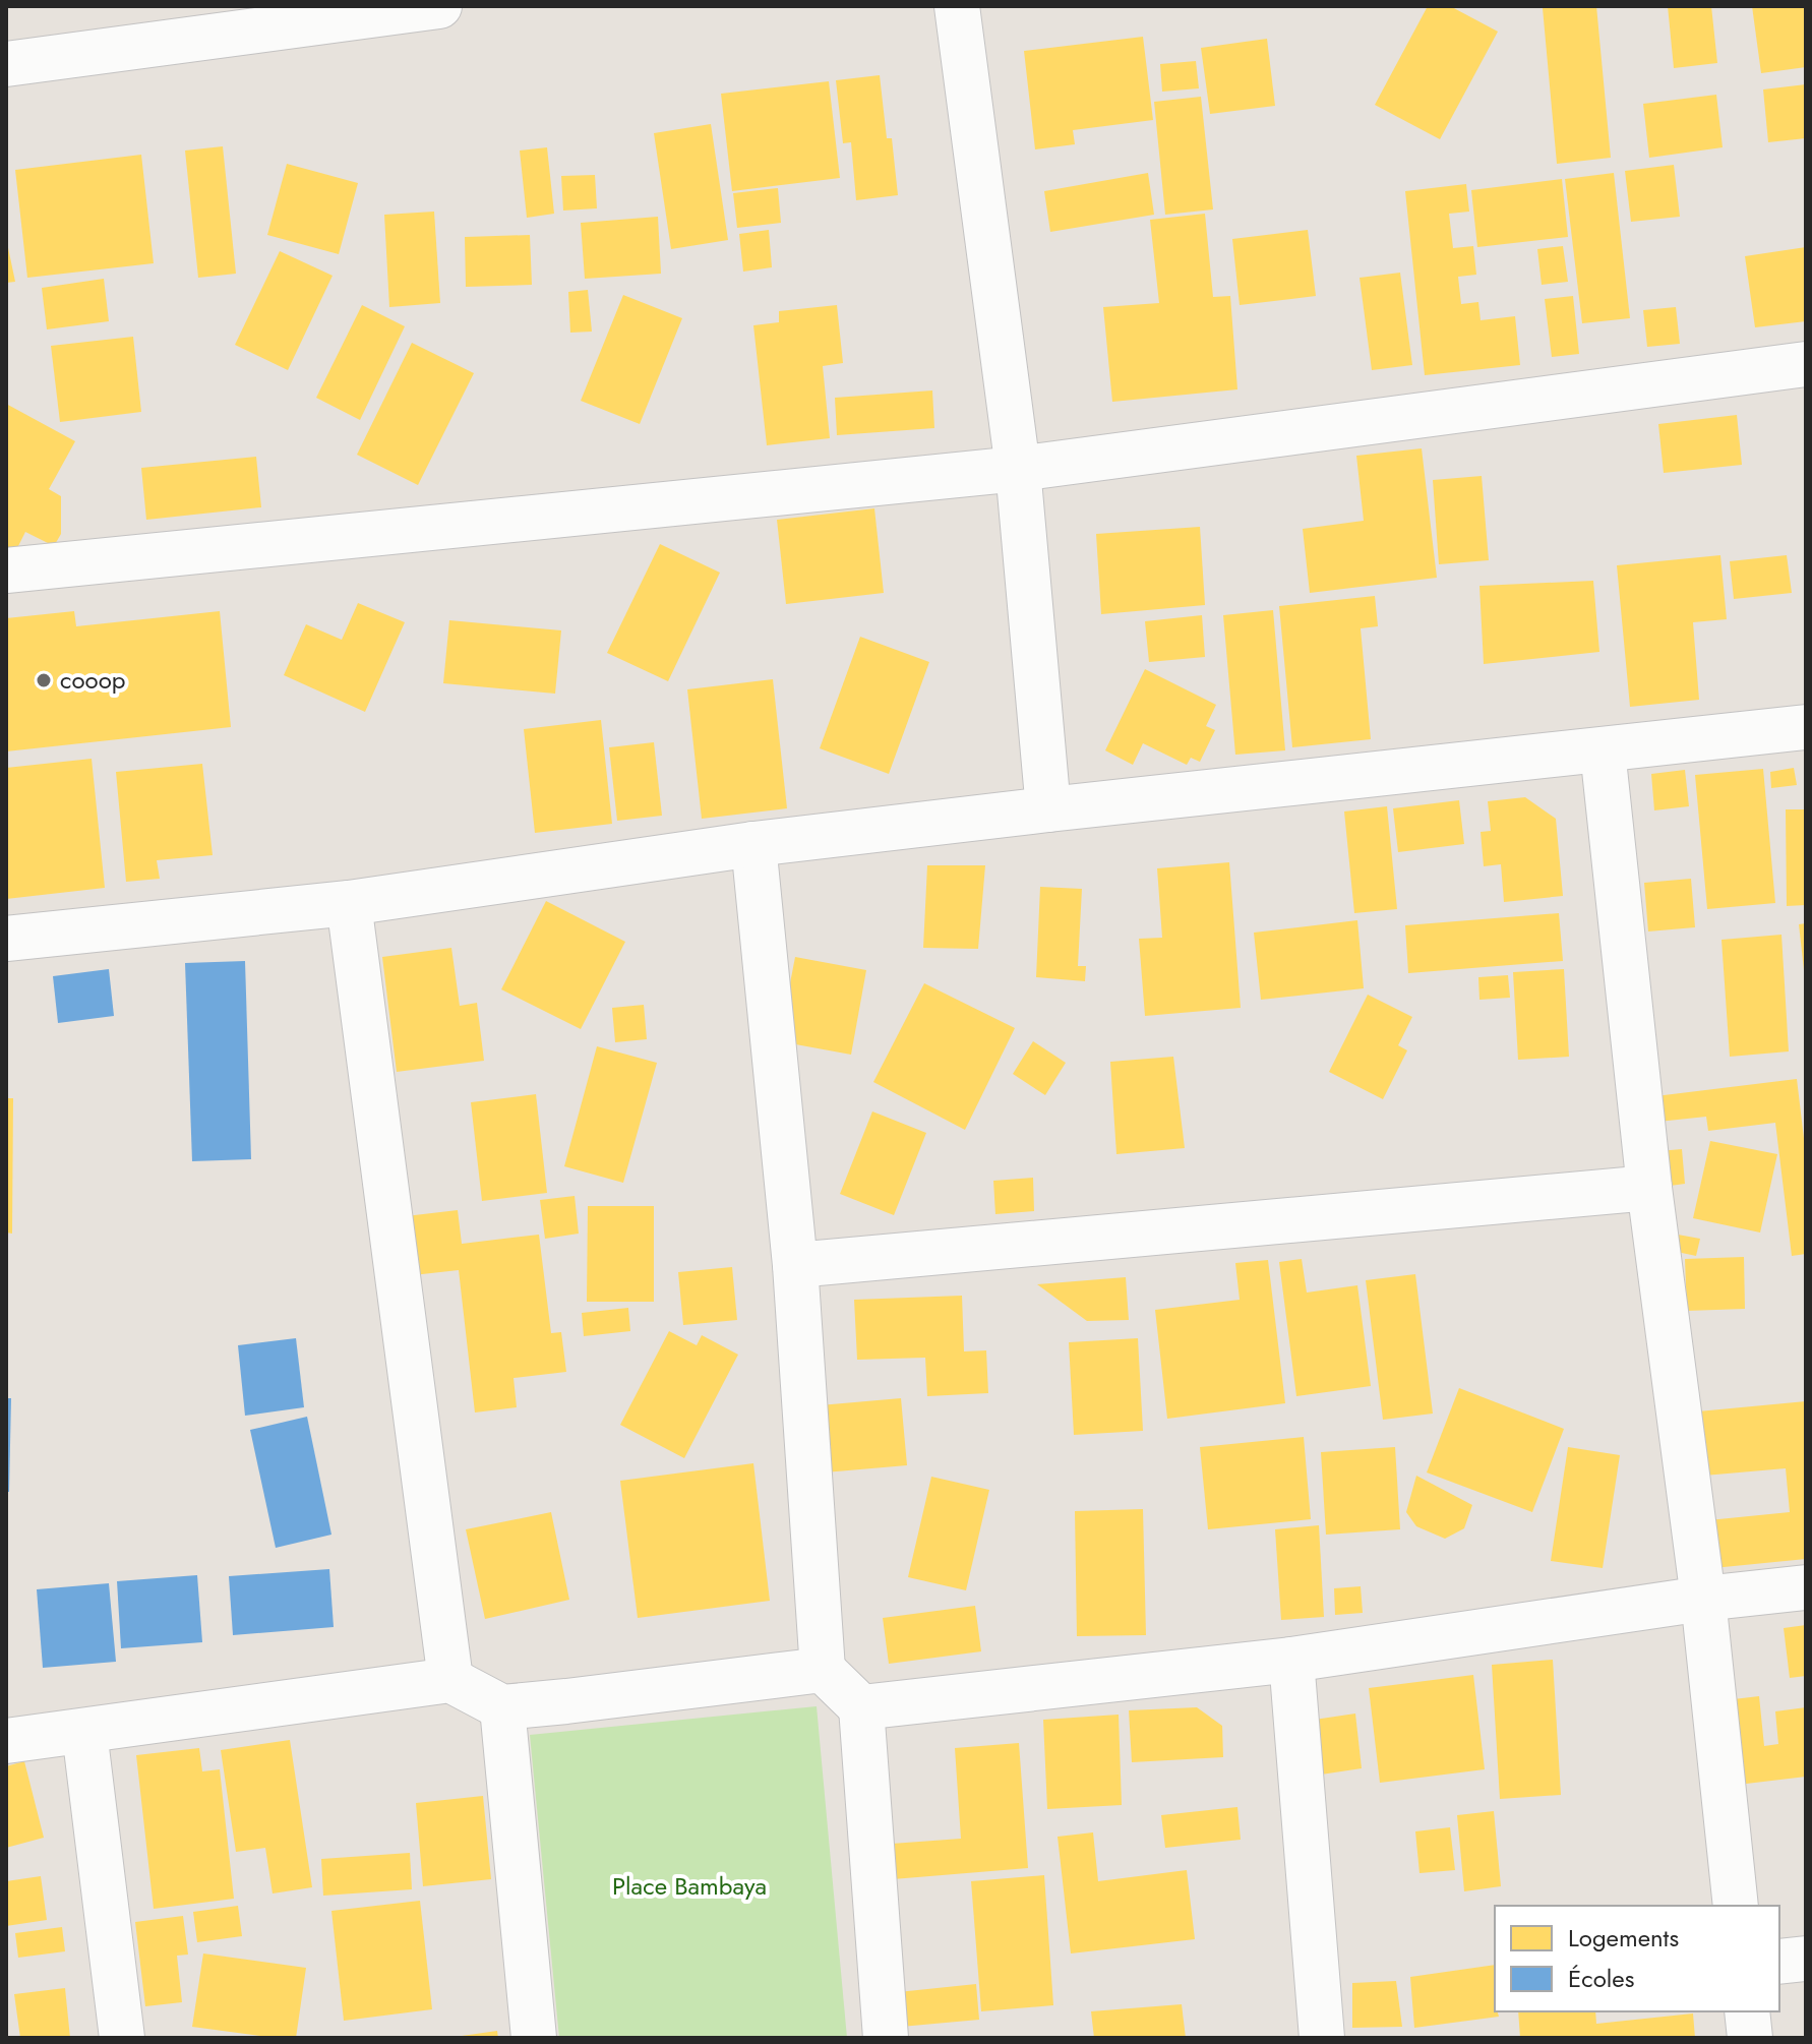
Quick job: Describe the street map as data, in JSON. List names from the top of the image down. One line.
{"parks":["Place Bambaya"],"places":["cooop"],"legend":["Logements","Écoles"]}
